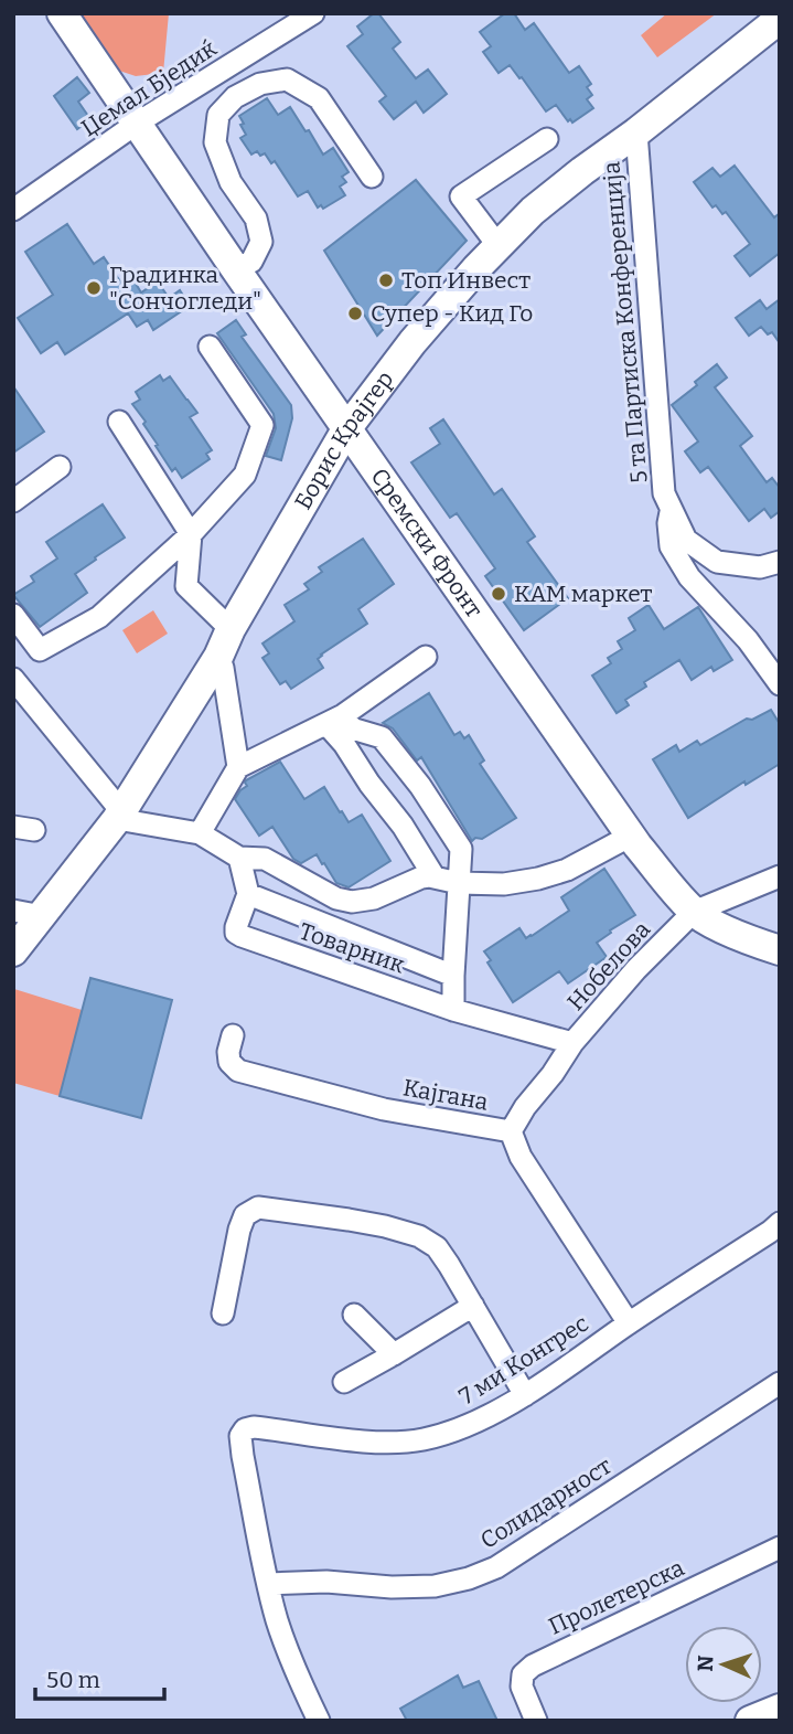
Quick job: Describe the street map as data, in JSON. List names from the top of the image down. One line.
{"streets":{"street":["Џемал Бједиќ","5 та Партиска Конференција","Борис Крајгер","Сремски Фронт","Товарник","Нобелова","Кајгана","7 ми Конгрес","Солидарност","Пролетерска"]},"crossings":[["Џемал Бједиќ","Сремски Фронт"],["5 та Партиска Конференција","Борис Крајгер"],["Борис Крајгер","Сремски Фронт"],["Сремски Фронт","Нобелова"],["Товарник","Нобелова"],["Нобелова","Кајгана"],["Кајгана","7 ми Конгрес"],["7 ми Конгрес","Солидарност"]],"places":["Топ Инвест","Градинка \"Сончогледи\"","Супер - Кид Го","КАМ маркет"],"scale_bar":"50 m","north":"left"}
